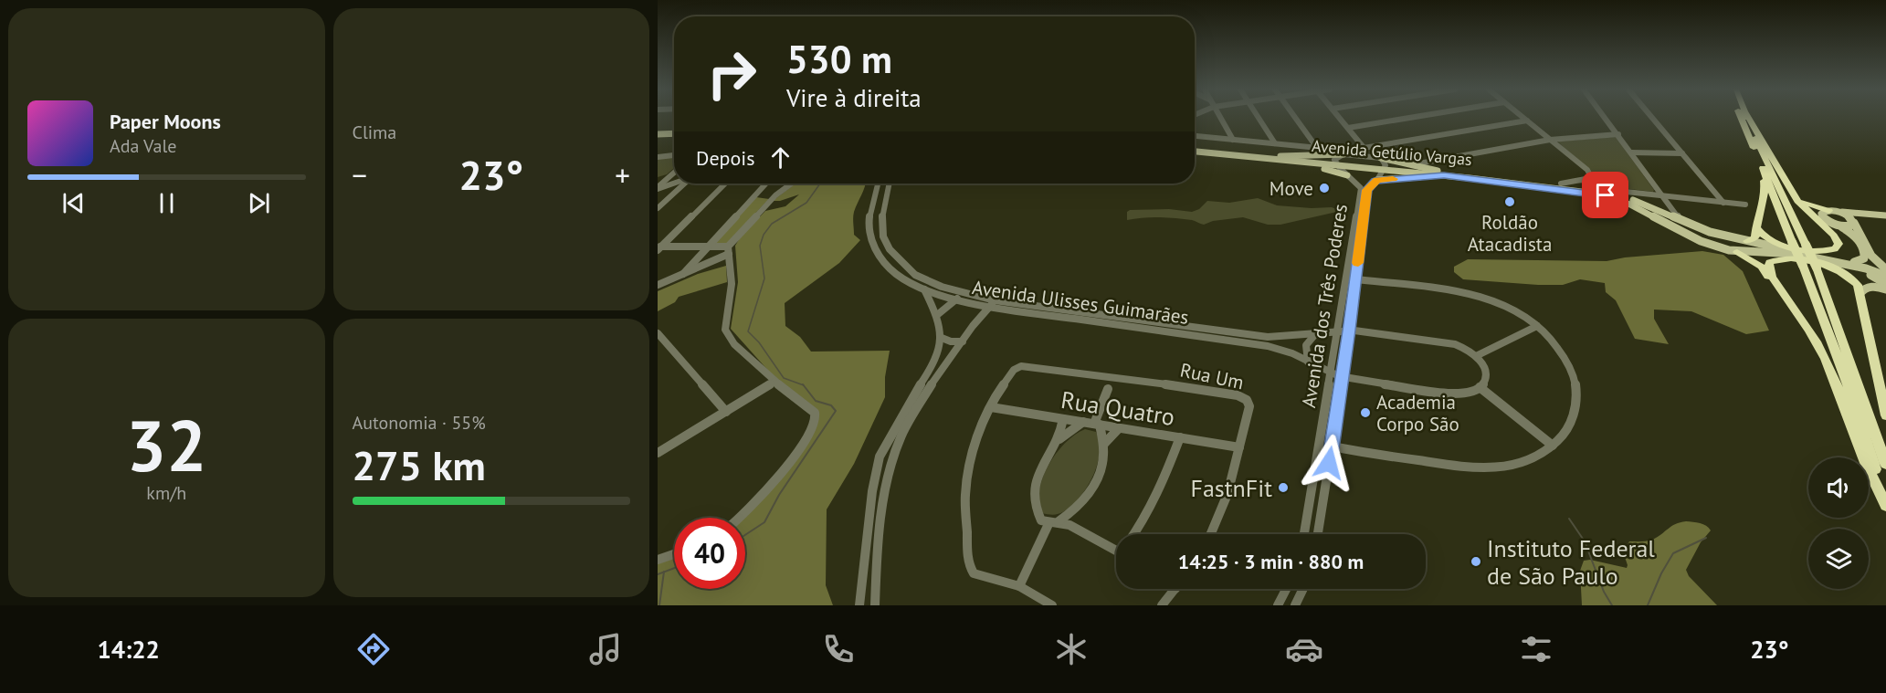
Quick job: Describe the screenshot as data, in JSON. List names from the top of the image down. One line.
{"streets":{"main road":["Avenida Getúlio Vargas"],"street":["Avenida Ulisses Guimarães","Avenida dos Três Poderes","Rua Um","Rua Quatro"]},"crossings":[["Avenida Getúlio Vargas","Avenida dos Três Poderes"],["Avenida Ulisses Guimarães","Avenida dos Três Poderes"],["Rua Um","Rua Quatro"]],"places":["Move","Roldão Atacadista","Academia Corpo São","FastnFit","Instituto Federal de São Paulo"],"page":{"tile":["Clima",["32","km/h"],["Autonomia · 55%","275 km"]],"turn":["530 m","Vire à direita"],"song":["Paper Moons","Ada Vale"],"then":"Depois","heat":["−","23°","+"],"limit":"40","trip":"14:25 · 3 min · 880 m","tabs":["14:22","23°"]}}
